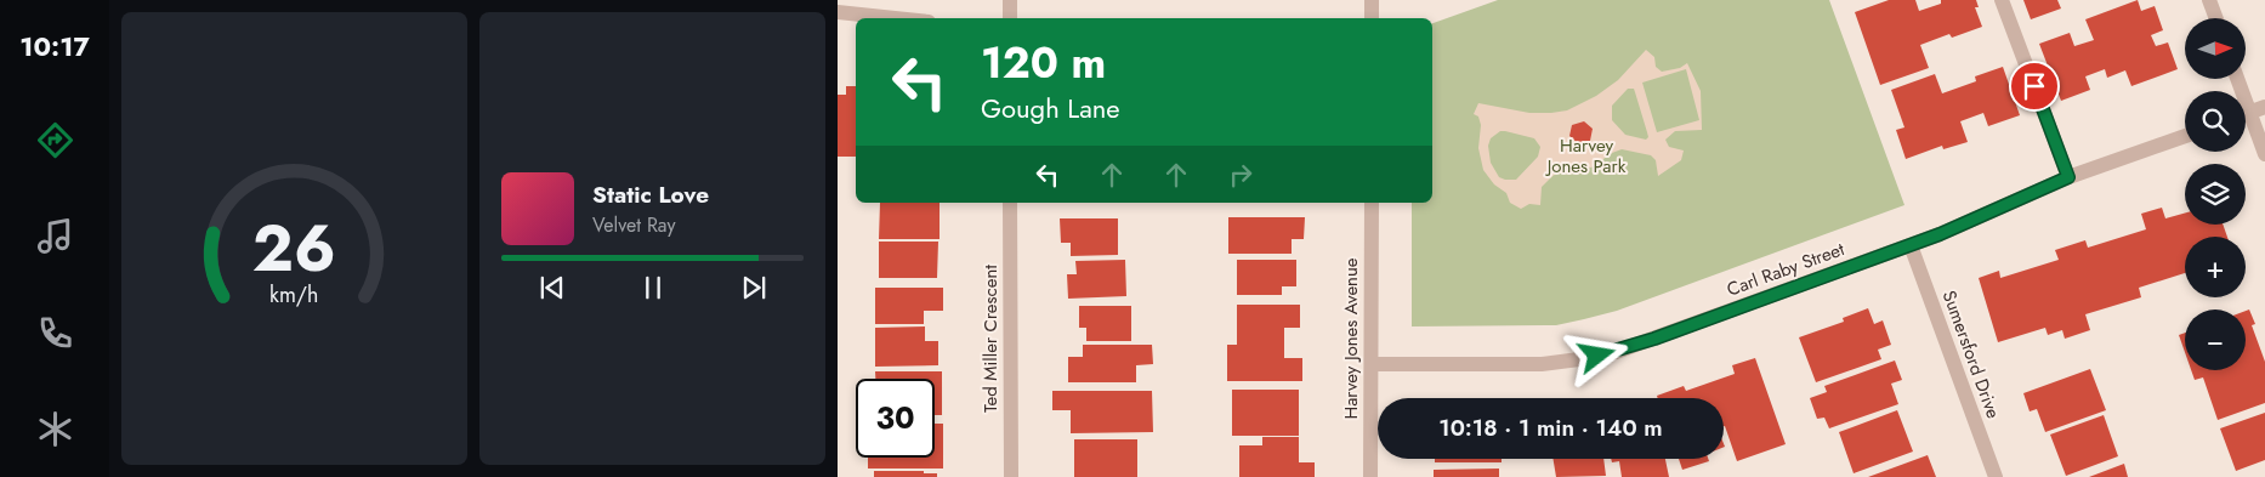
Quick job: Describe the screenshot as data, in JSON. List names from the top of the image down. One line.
{"streets":{"street":["Carl Raby Street","Ted Miller Crescent","Harvey Jones Avenue","Sumersford Drive"]},"crossings":[["Carl Raby Street","Harvey Jones Avenue"],["Carl Raby Street","Sumersford Drive"]],"parks":["Harvey Jones Park"],"north":"right","page":{"tabs":"10:17","map_buttons":["+","−"],"turn":["120 m","Gough Lane"],"song":["Static Love","Velvet Ray"],"limit":"30","trip":"10:18 · 1 min · 140 m","gauge":["26","km/h"]}}
